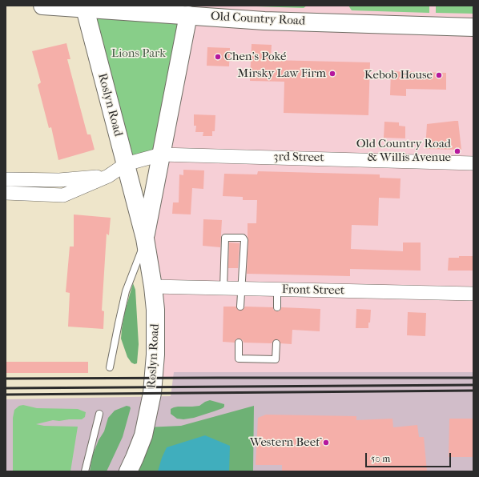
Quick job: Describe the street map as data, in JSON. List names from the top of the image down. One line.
{"streets":{"main road":["Old Country Road","Roslyn Road"],"street":["3rd Street","Front Street"]},"crossings":[["Old Country Road","Roslyn Road"],["Roslyn Road","3rd Street"],["Roslyn Road","Front Street"]],"parks":["Lions Park"],"places":["Chen’s Poké","Mirsky Law Firm","Kebob House","Old Country Road & Willis Avenue","Western Beef"],"scale_bar":"50 m"}
